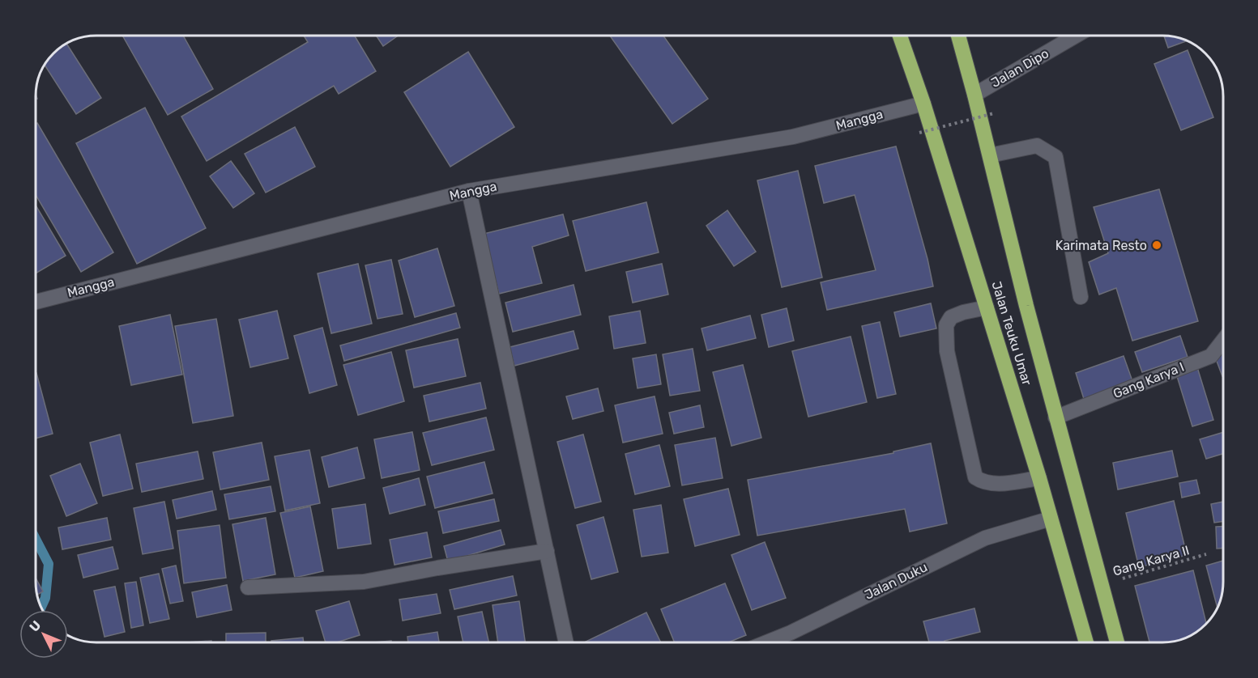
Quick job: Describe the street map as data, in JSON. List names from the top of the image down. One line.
{"streets":{"highway":["Jalan Teuku Umar"],"street":["Jalan Dipo","Mangga","Gang Karya I","Jalan Duku"],"path":["Gang Karya II"]},"crossings":[["Jalan Dipo","Jalan Teuku Umar"],["Mangga","Jalan Teuku Umar"],["Jalan Teuku Umar","Gang Karya I"],["Jalan Teuku Umar","Gang Karya II"],["Jalan Teuku Umar","Jalan Duku"]],"places":["Karimata Resto"],"north":"top left"}
